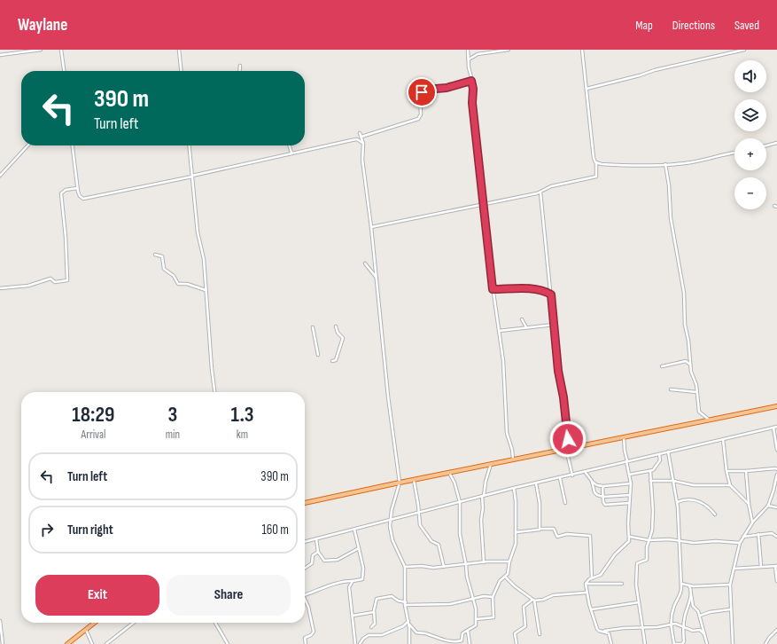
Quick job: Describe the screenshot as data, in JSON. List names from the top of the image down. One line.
{"page":{"header":"Waylane","nav":["Map","Directions","Saved"],"map_buttons":["+","−"],"turn":["390 m","Turn left"],"eta":["18:29","Arrival","3","min","1.3","km"],"list":[{"name":"Turn left","value":"390 m"},{"name":"Turn right","value":"160 m"}],"buttons":["Exit","Share"]}}
